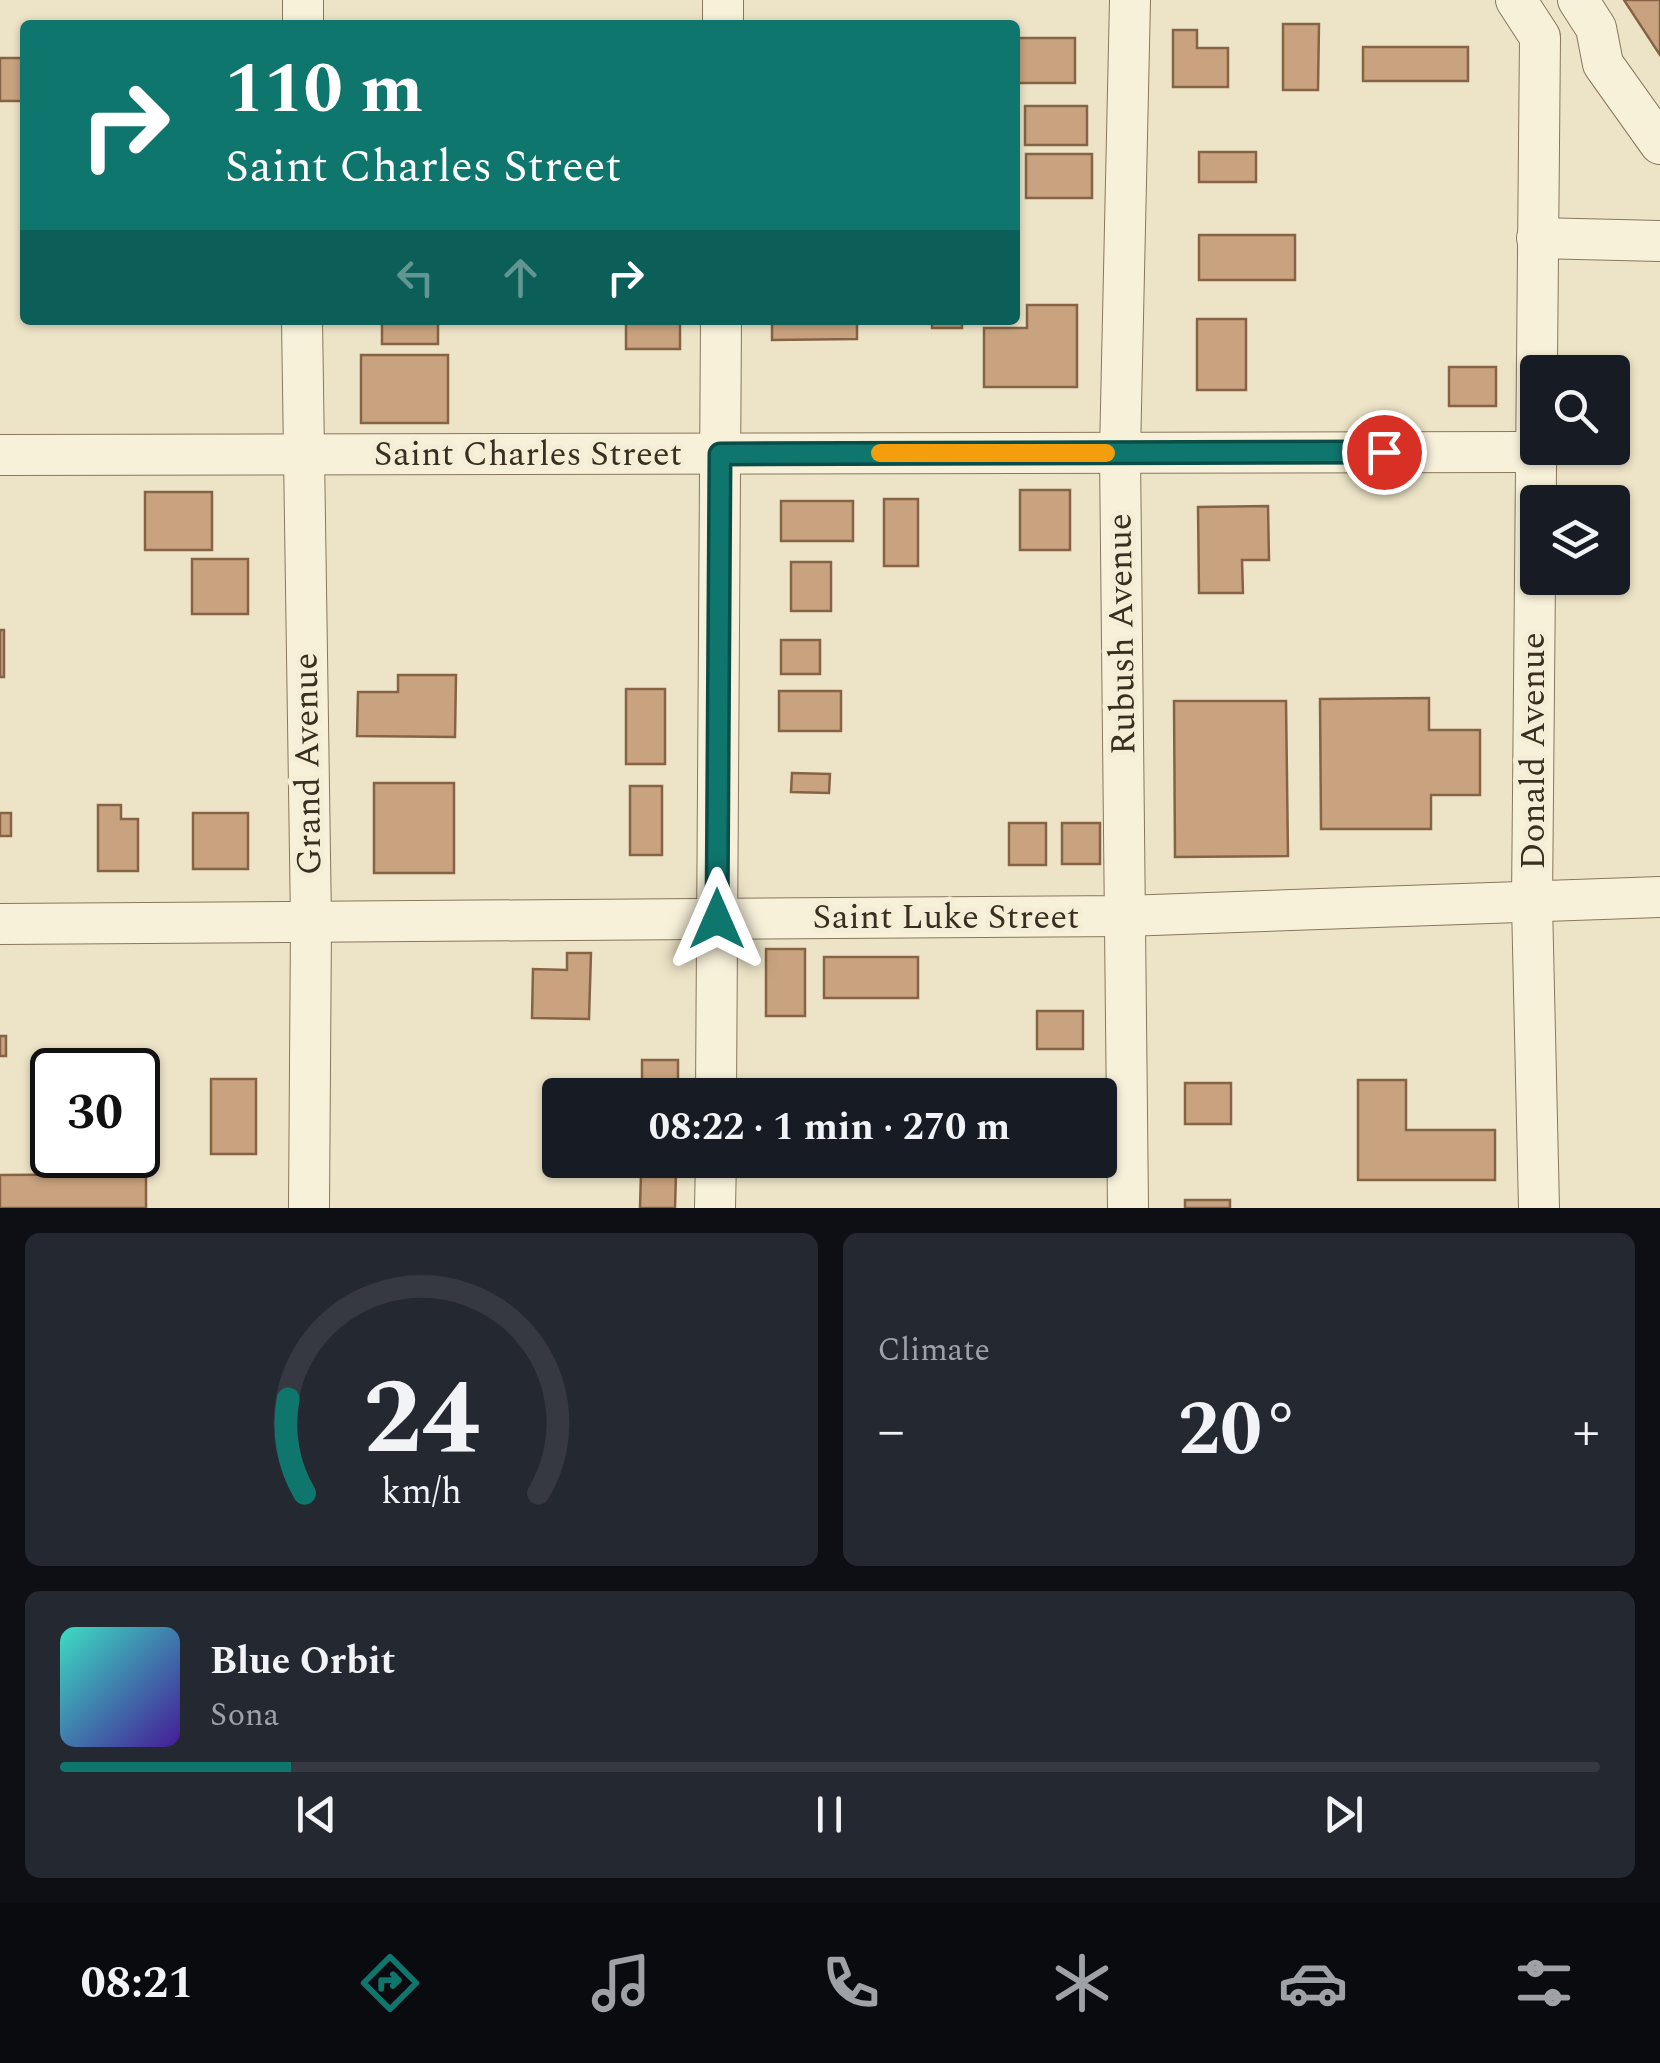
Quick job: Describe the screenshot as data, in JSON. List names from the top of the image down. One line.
{"streets":{"street":["Saint Charles Street","Rubush Avenue","Donald Avenue","Grand Avenue","Saint Luke Street"]},"crossings":[["Saint Charles Street","Rubush Avenue"],["Saint Charles Street","Grand Avenue"],["Rubush Avenue","Saint Luke Street"],["Donald Avenue","Saint Luke Street"],["Grand Avenue","Saint Luke Street"]],"page":{"turn":["110 m","Saint Charles Street"],"limit":"30","trip":"08:22 · 1 min · 270 m","tile":"Climate","heat":["−","20°","+"],"song":["Blue Orbit","Sona"],"tabs":"08:21","gauge":["24","km/h"]}}
